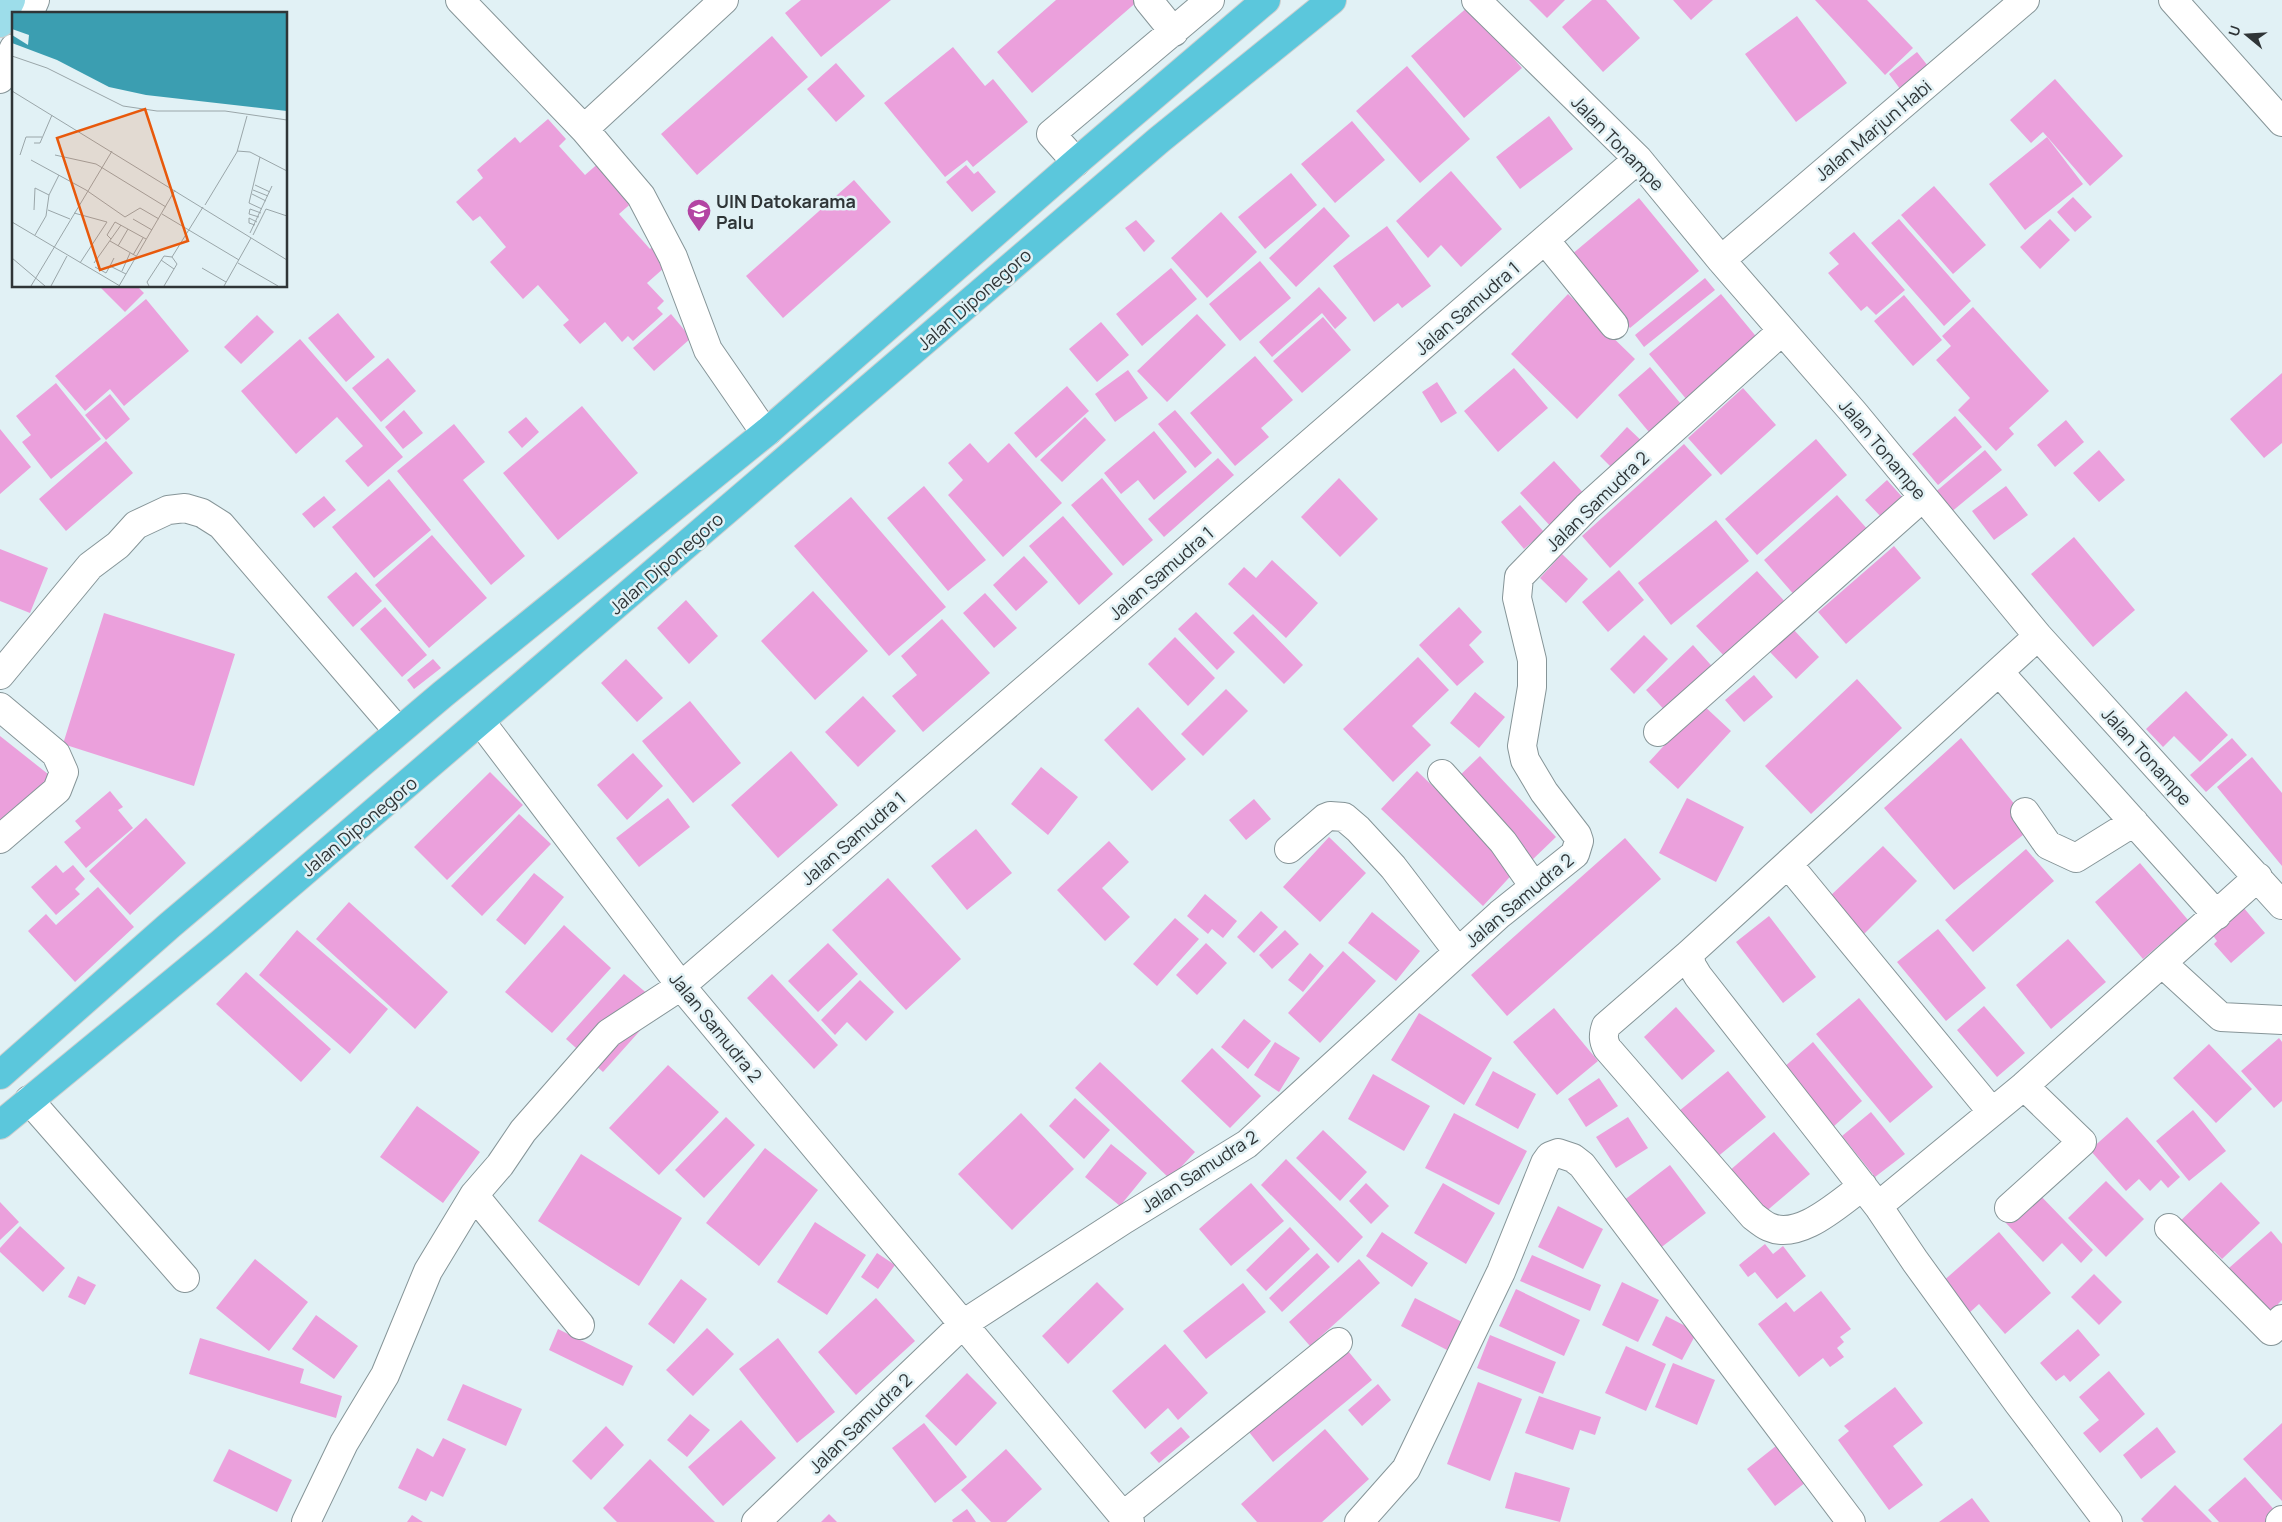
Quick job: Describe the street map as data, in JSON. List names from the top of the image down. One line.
{"streets":{"highway":["Jalan Diponegoro"],"street":["Jalan Marjun Habi","Jalan Tonampe","Jalan Samudra 1","Jalan Samudra 2"]},"crossings":[["Jalan Marjun Habi","Jalan Tonampe"],["Jalan Tonampe","Jalan Samudra 1"],["Jalan Tonampe","Jalan Samudra 2"],["Jalan Diponegoro","Jalan Samudra 2"],["Jalan Samudra 1","Jalan Samudra 2"]],"places":{"school or university":["UIN Datokarama Palu"]},"north":"left"}
